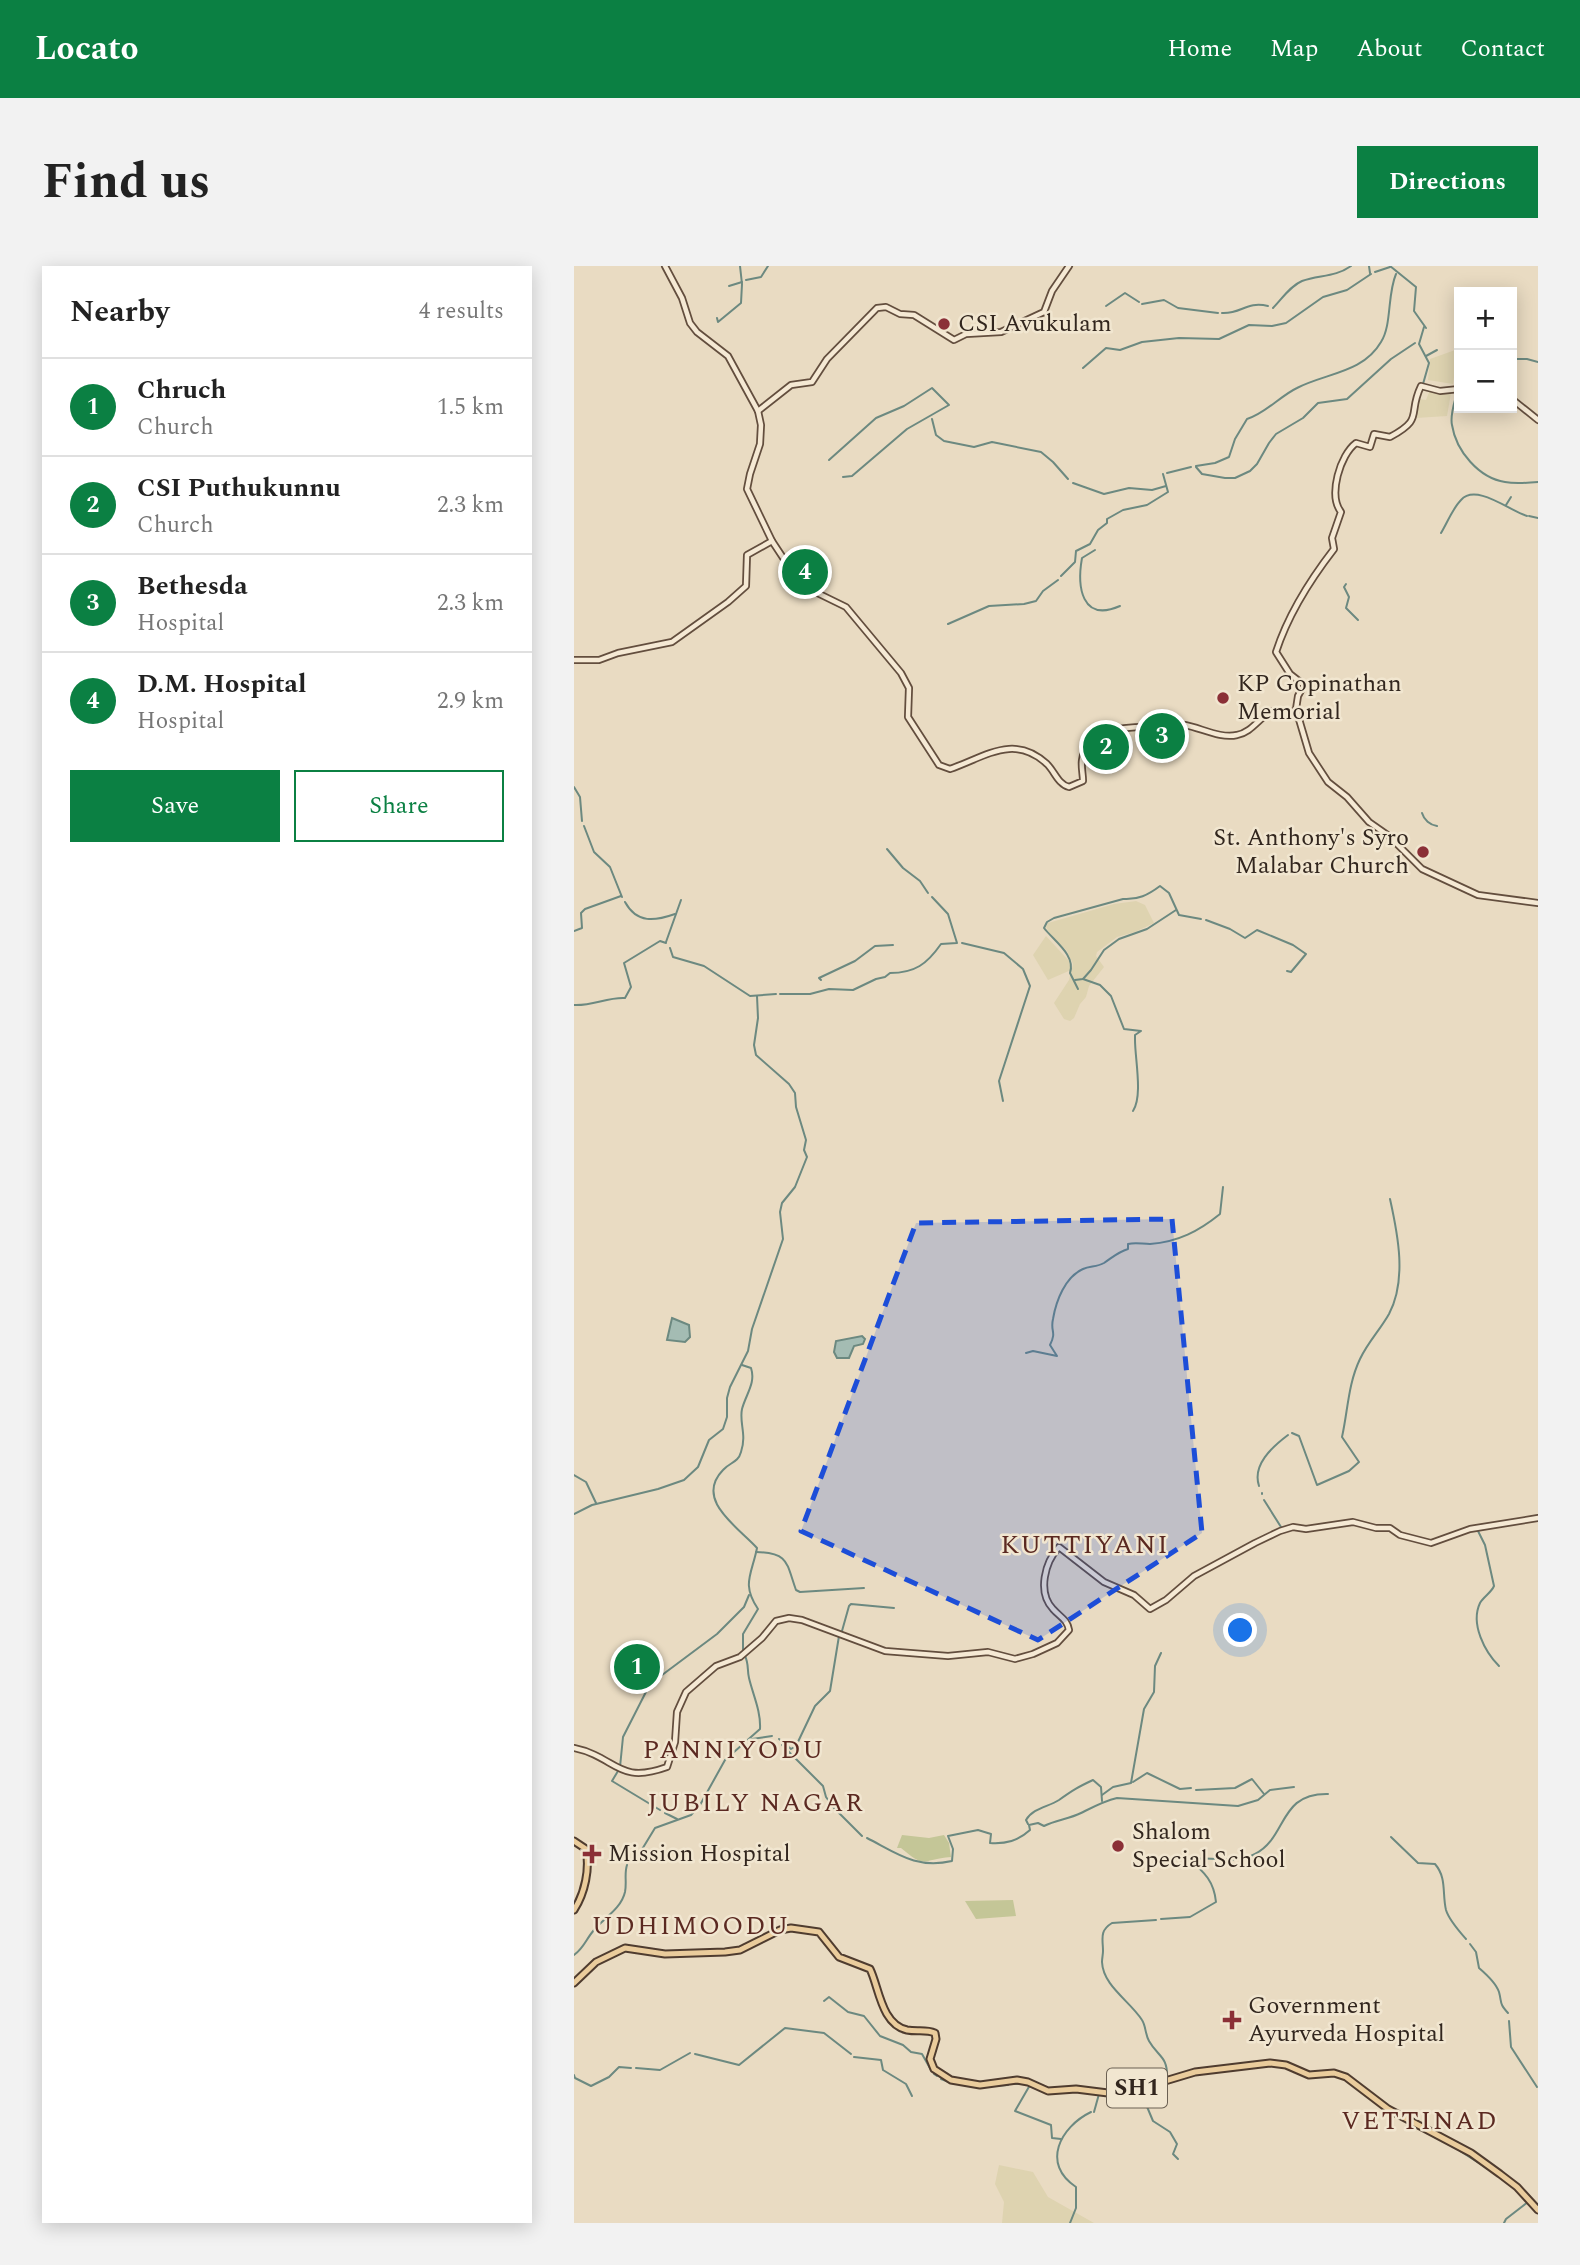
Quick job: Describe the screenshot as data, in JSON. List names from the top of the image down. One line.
{"streets":{"main road":["SH1"]},"districts":["KUTTIYANI","PANNIYODU","JUBILY NAGAR","UDHIMOODU","VETTINAD"],"places":{"other":["CSI Avukulam","KP Gopinathan Memorial","St. Anthony's Syro Malabar Church","Shalom Special School"],"health":["Mission Hospital","Government Ayurveda Hospital"]},"page":{"header":"Locato","nav":["Home","Map","About","Contact"],"title":"Find us","buttons":["Directions",["Save","Share"]],"heading":["Nearby","4 results"],"map_buttons":["+","−"],"list":[{"mark":"1","name":"Chruch","note":"Church","value":"1.5 km"},{"mark":"2","name":"CSI Puthukunnu","note":"Church","value":"2.3 km"},{"mark":"3","name":"Bethesda","note":"Hospital","value":"2.3 km"},{"mark":"4","name":"D.M. Hospital","note":"Hospital","value":"2.9 km"}],"pins":["4","3","2","1"]}}
